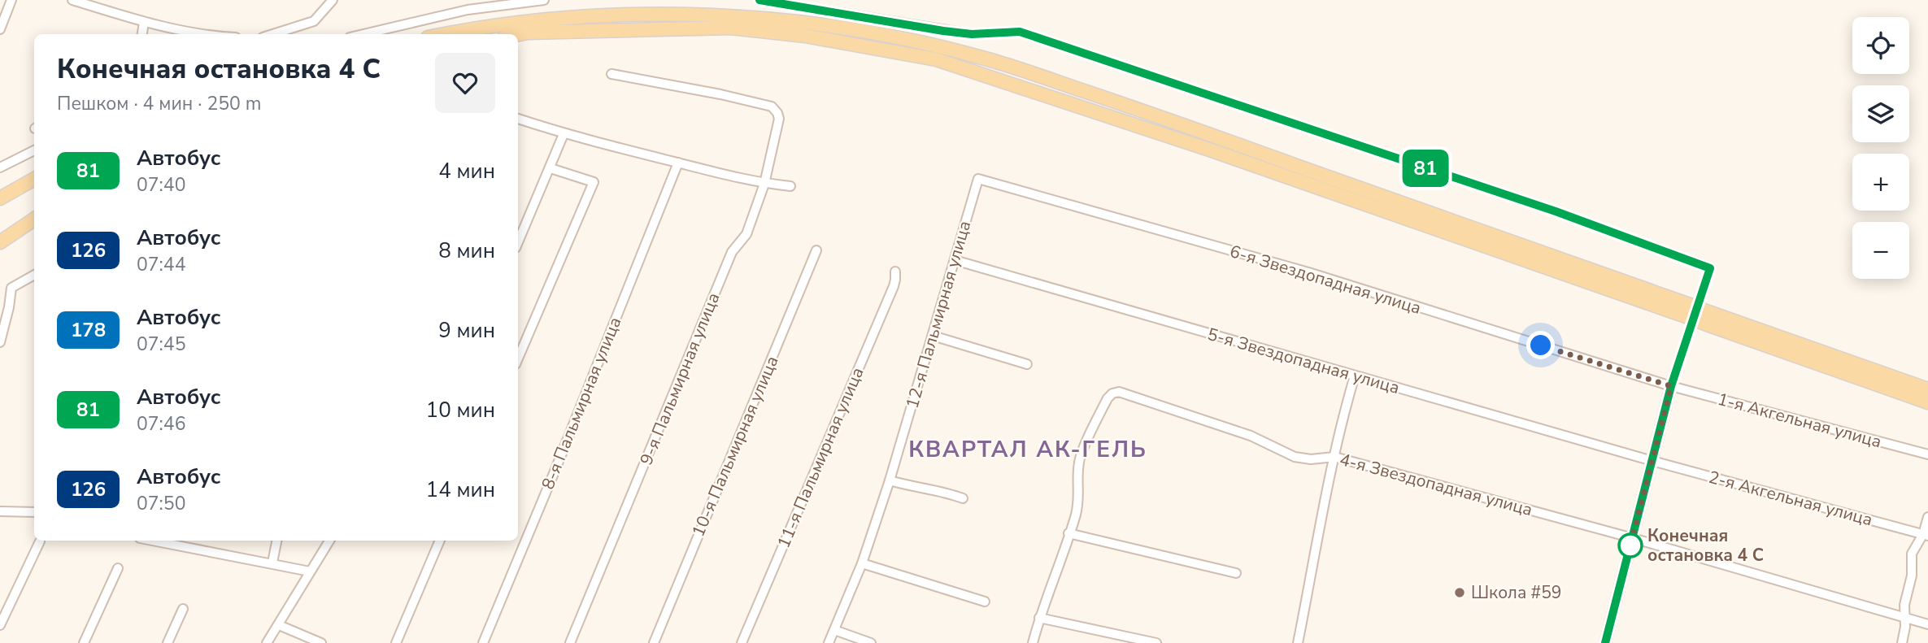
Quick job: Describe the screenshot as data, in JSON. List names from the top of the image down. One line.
{"streets":{"street":["6-я Звездопадная улица","12-я Пальмирная улица","5-я Звездопадная улица","9-я Пальмирная улица","8-я Пальмирная улица","1-я Акгельная улица","10-я Пальмирная улица","11-я Пальмирная улица","4-я Звездопадная улица","2-я Акгельная улица"]},"crossings":[["6-я Звездопадная улица","12-я Пальмирная улица"],["6-я Звездопадная улица","1-я Акгельная улица"],["12-я Пальмирная улица","5-я Звездопадная улица"],["5-я Звездопадная улица","2-я Акгельная улица"]],"districts":["КВАРТАЛ АК-ГЕЛЬ"],"places":["Конечная остановка 4 С","Школа #59"],"lines":["bus line 81"],"page":{"on_map":"81","map_buttons":["+","−"],"heading":["Конечная остановка 4 С","Пешком · 4 мин · 250 m"],"list":[{"mark":"81","name":"Автобус","note":"07:40","value":"4 мин"},{"mark":"126","name":"Автобус","note":"07:44","value":"8 мин"},{"mark":"178","name":"Автобус","note":"07:45","value":"9 мин"},{"mark":"81","name":"Автобус","note":"07:46","value":"10 мин"},{"mark":"126","name":"Автобус","note":"07:50","value":"14 мин"}]}}
